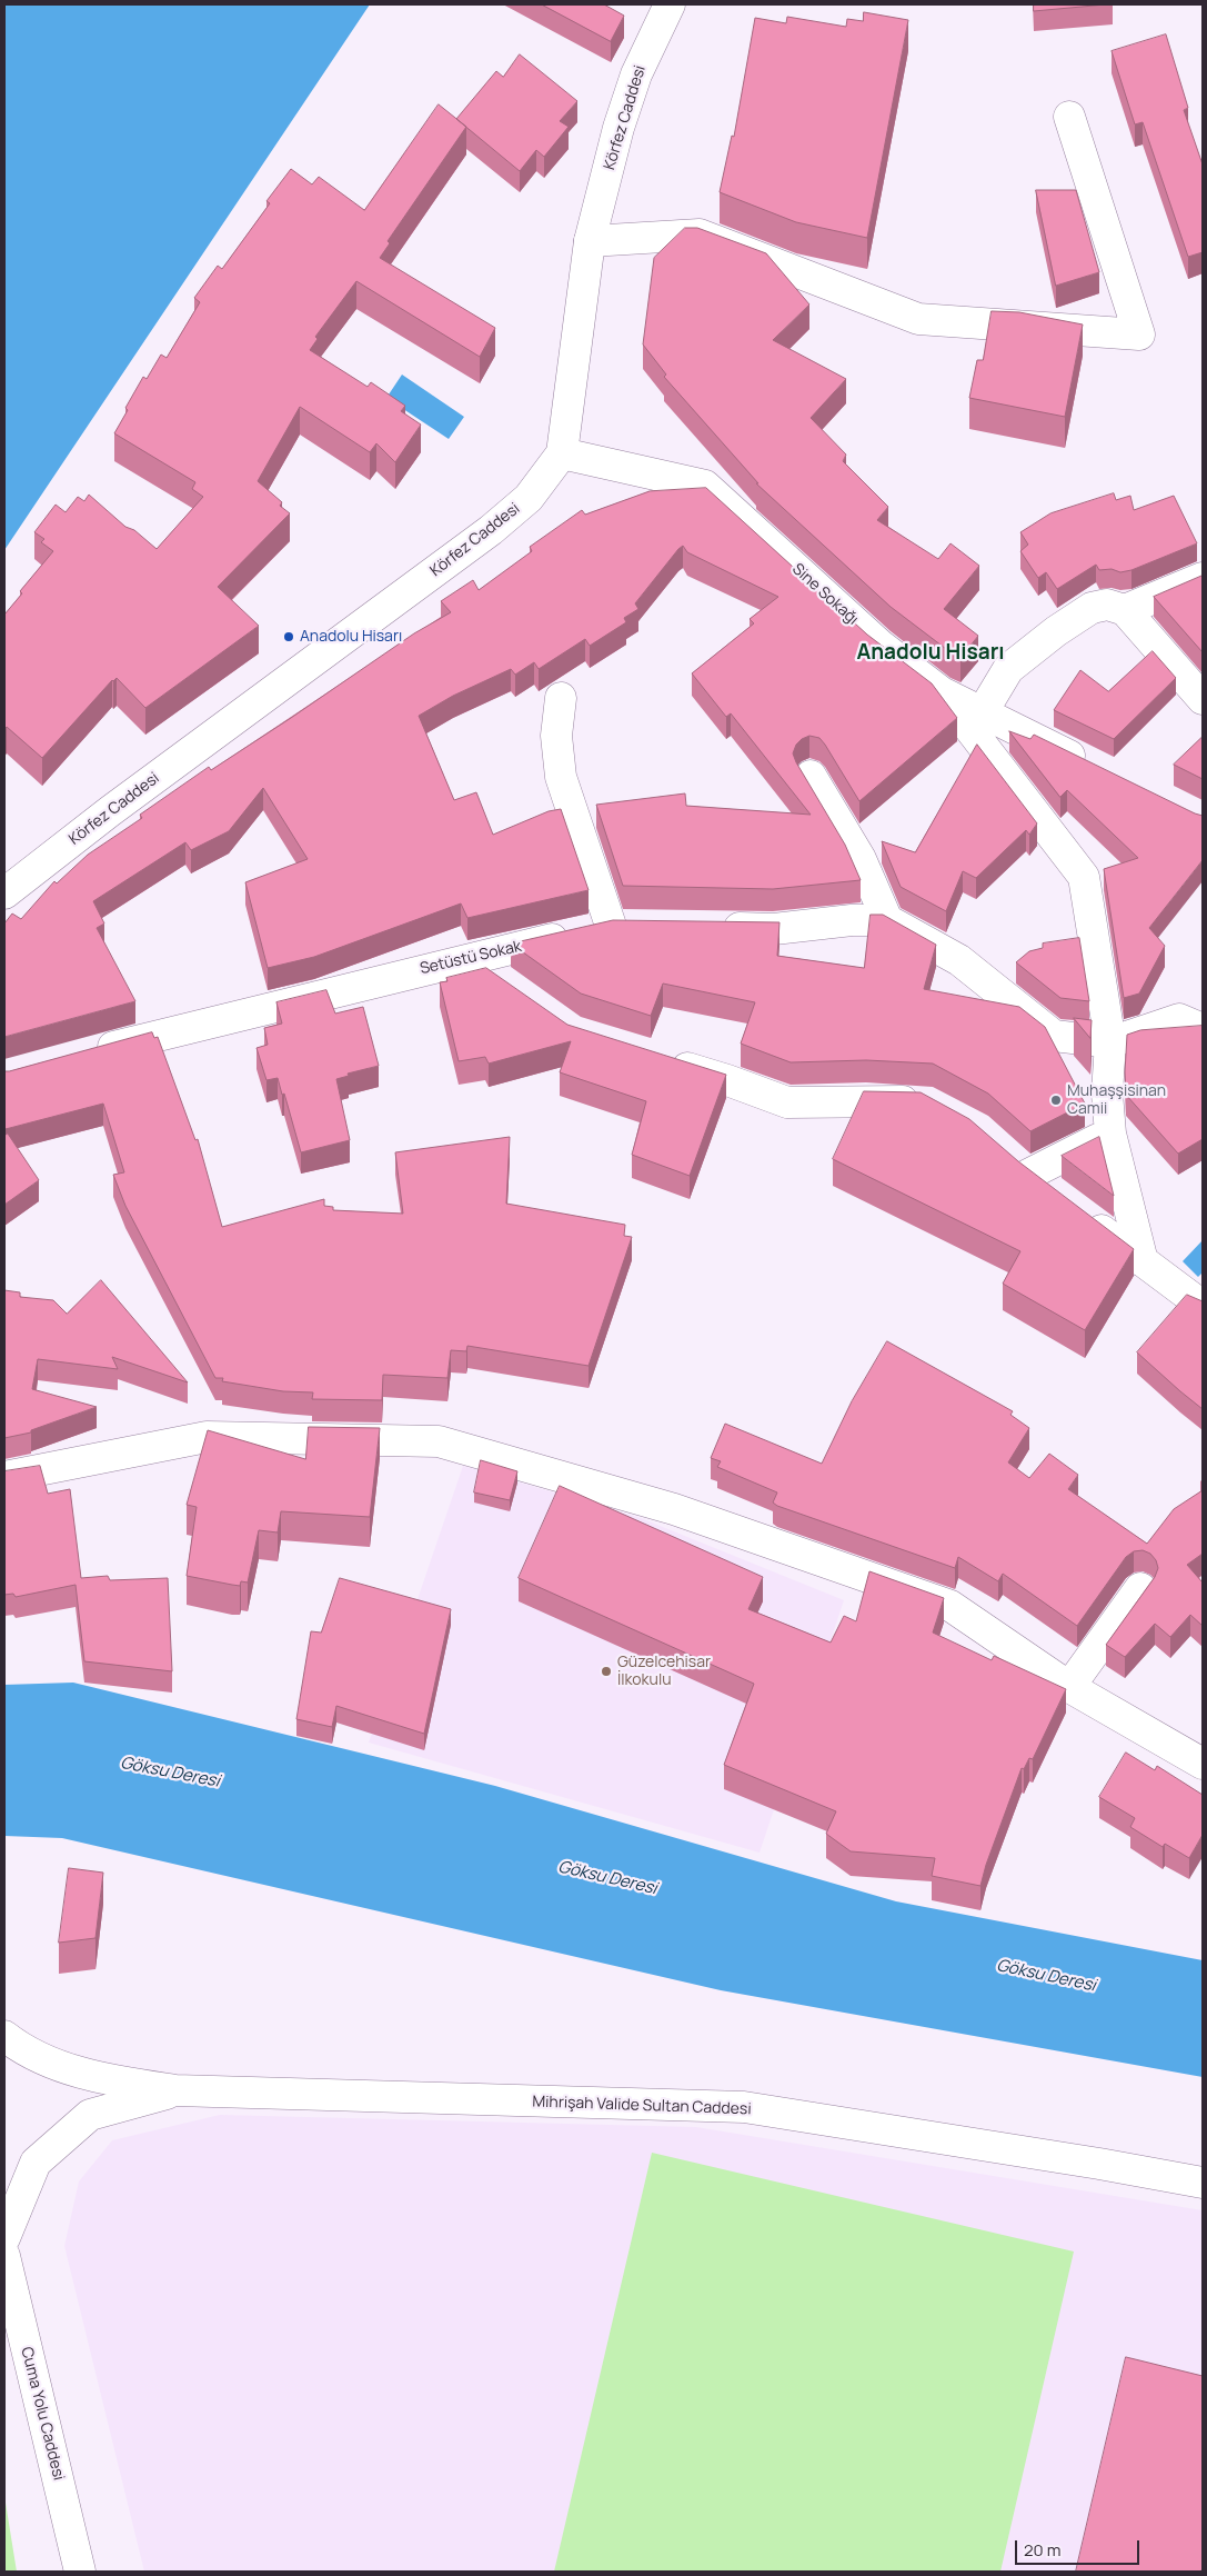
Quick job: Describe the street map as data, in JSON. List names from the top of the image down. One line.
{"streets":{"street":["Körfez Caddesi","Sine Sokağı","Setüstü Sokak","Mihrişah Valide Sultan Caddesi","Cuma Yolu Caddesi"]},"crossings":[["Körfez Caddesi","Sine Sokağı"]],"districts":["Anadolu Hisarı"],"water":["Göksu Deresi"],"places":["Anadolu Hisarı","Muhaşşisinan Camii","Güzelcehisar İlkokulu"],"scale_bar":"20 m"}
